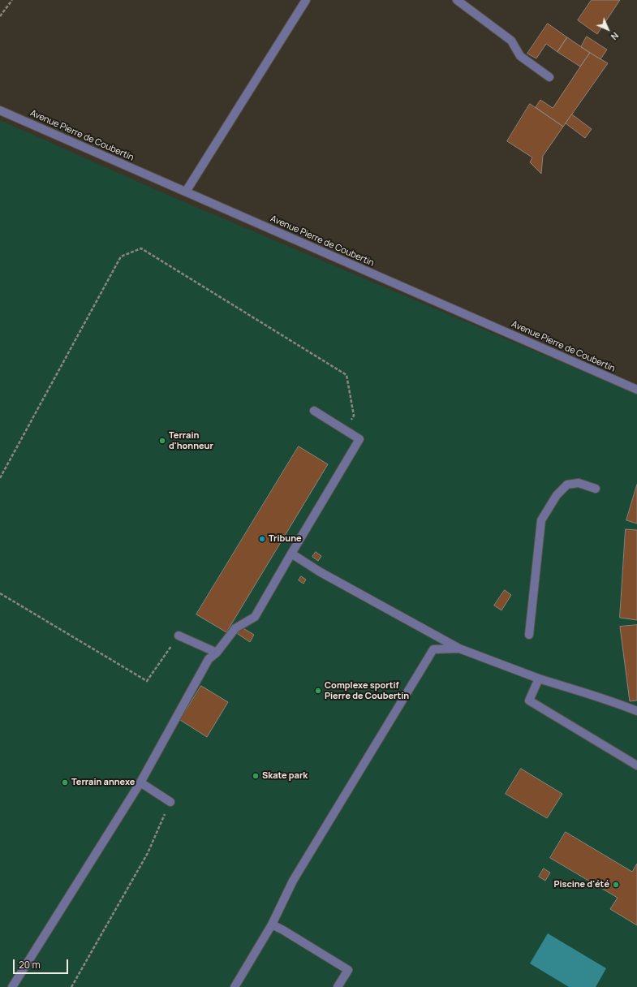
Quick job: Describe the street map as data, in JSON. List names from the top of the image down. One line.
{"streets":{"street":["Avenue Pierre de Coubertin"]},"places":["Terrain d'honneur","Tribune","Complexe sportif Pierre de Coubertin","Skate park","Terrain annexe","Piscine d'été"],"scale_bar":"20 m","north":"bottom right"}
